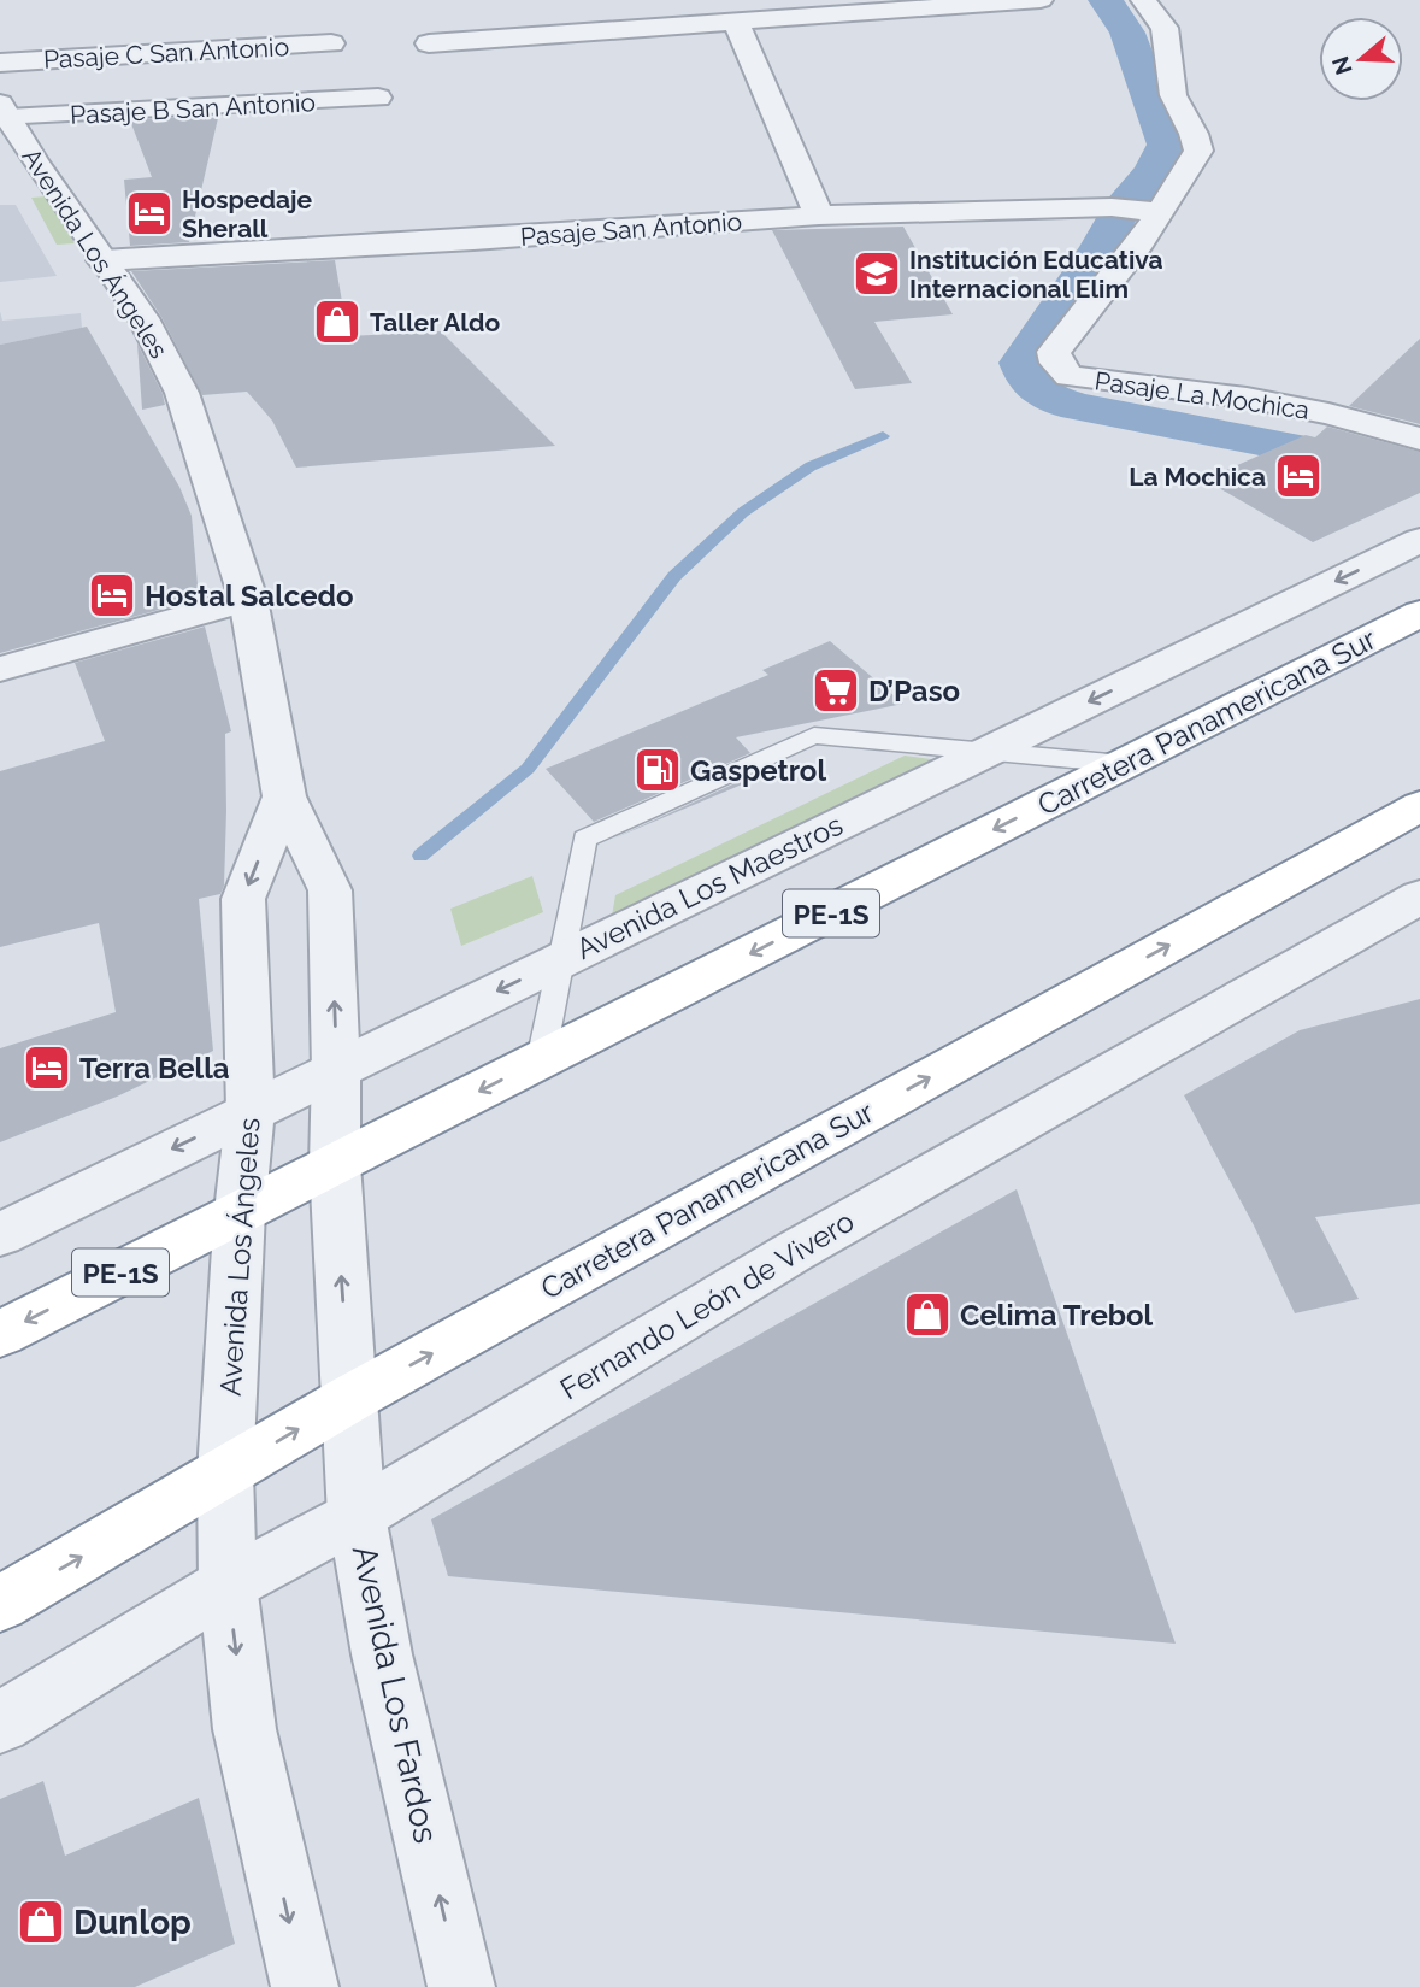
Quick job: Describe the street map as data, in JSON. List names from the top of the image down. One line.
{"streets":{"highway":["Carretera Panamericana Sur","PE-1S"],"street":["Pasaje C San Antonio","Pasaje B San Antonio","Pasaje San Antonio","Avenida Los Ángeles","Pasaje La Mochica","Avenida Los Maestros","Fernando León de Vivero","Avenida Los Fardos"]},"crossings":[["Pasaje B San Antonio","Avenida Los Ángeles"],["Pasaje San Antonio","Avenida Los Ángeles"],["Pasaje San Antonio","Pasaje La Mochica"],["Avenida Los Ángeles","Carretera Panamericana Sur"],["Avenida Los Ángeles","Avenida Los Maestros"],["Avenida Los Ángeles","Avenida Los Fardos"],["Carretera Panamericana Sur","Avenida Los Fardos"],["Fernando León de Vivero","Avenida Los Fardos"]],"one_way":["Avenida Los Maestros"],"places":{"hotel":["Hospedaje Sherall","La Mochica","Hostal Salcedo","Terra Bella"],"school or university":["Institución Educativa Internacional Elim"],"shop":["Taller Aldo","Celima Trebol","Dunlop"],"supermarket":["D’Paso"],"fuel station":["Gaspetrol"]},"north":"left"}
